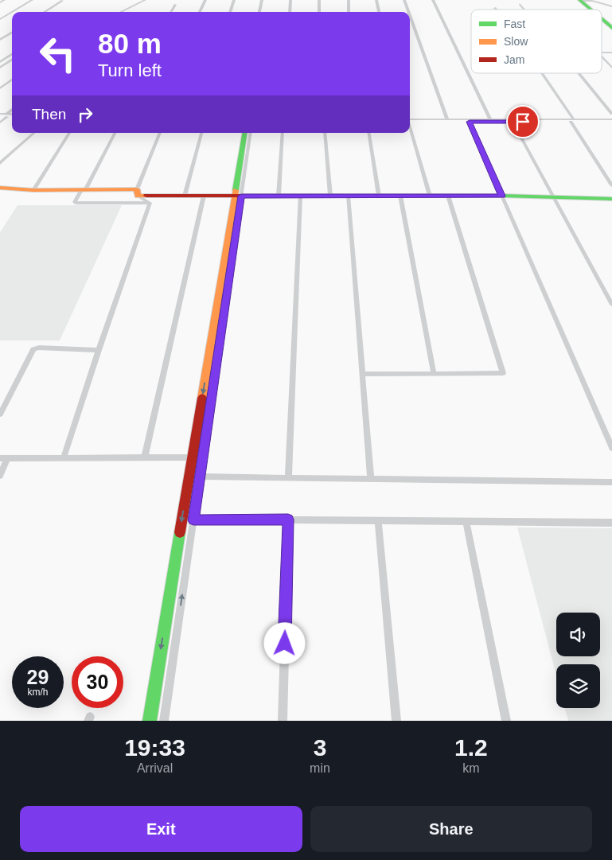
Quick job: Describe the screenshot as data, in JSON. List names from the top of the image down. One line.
{"legend":["Fast","Slow","Jam"],"page":{"turn":["80 m","Turn left"],"then":"Then","speed":"29 km/h","limit":"30","eta":["19:33","Arrival","3","min","1.2","km"],"buttons":["Exit","Share"]}}
